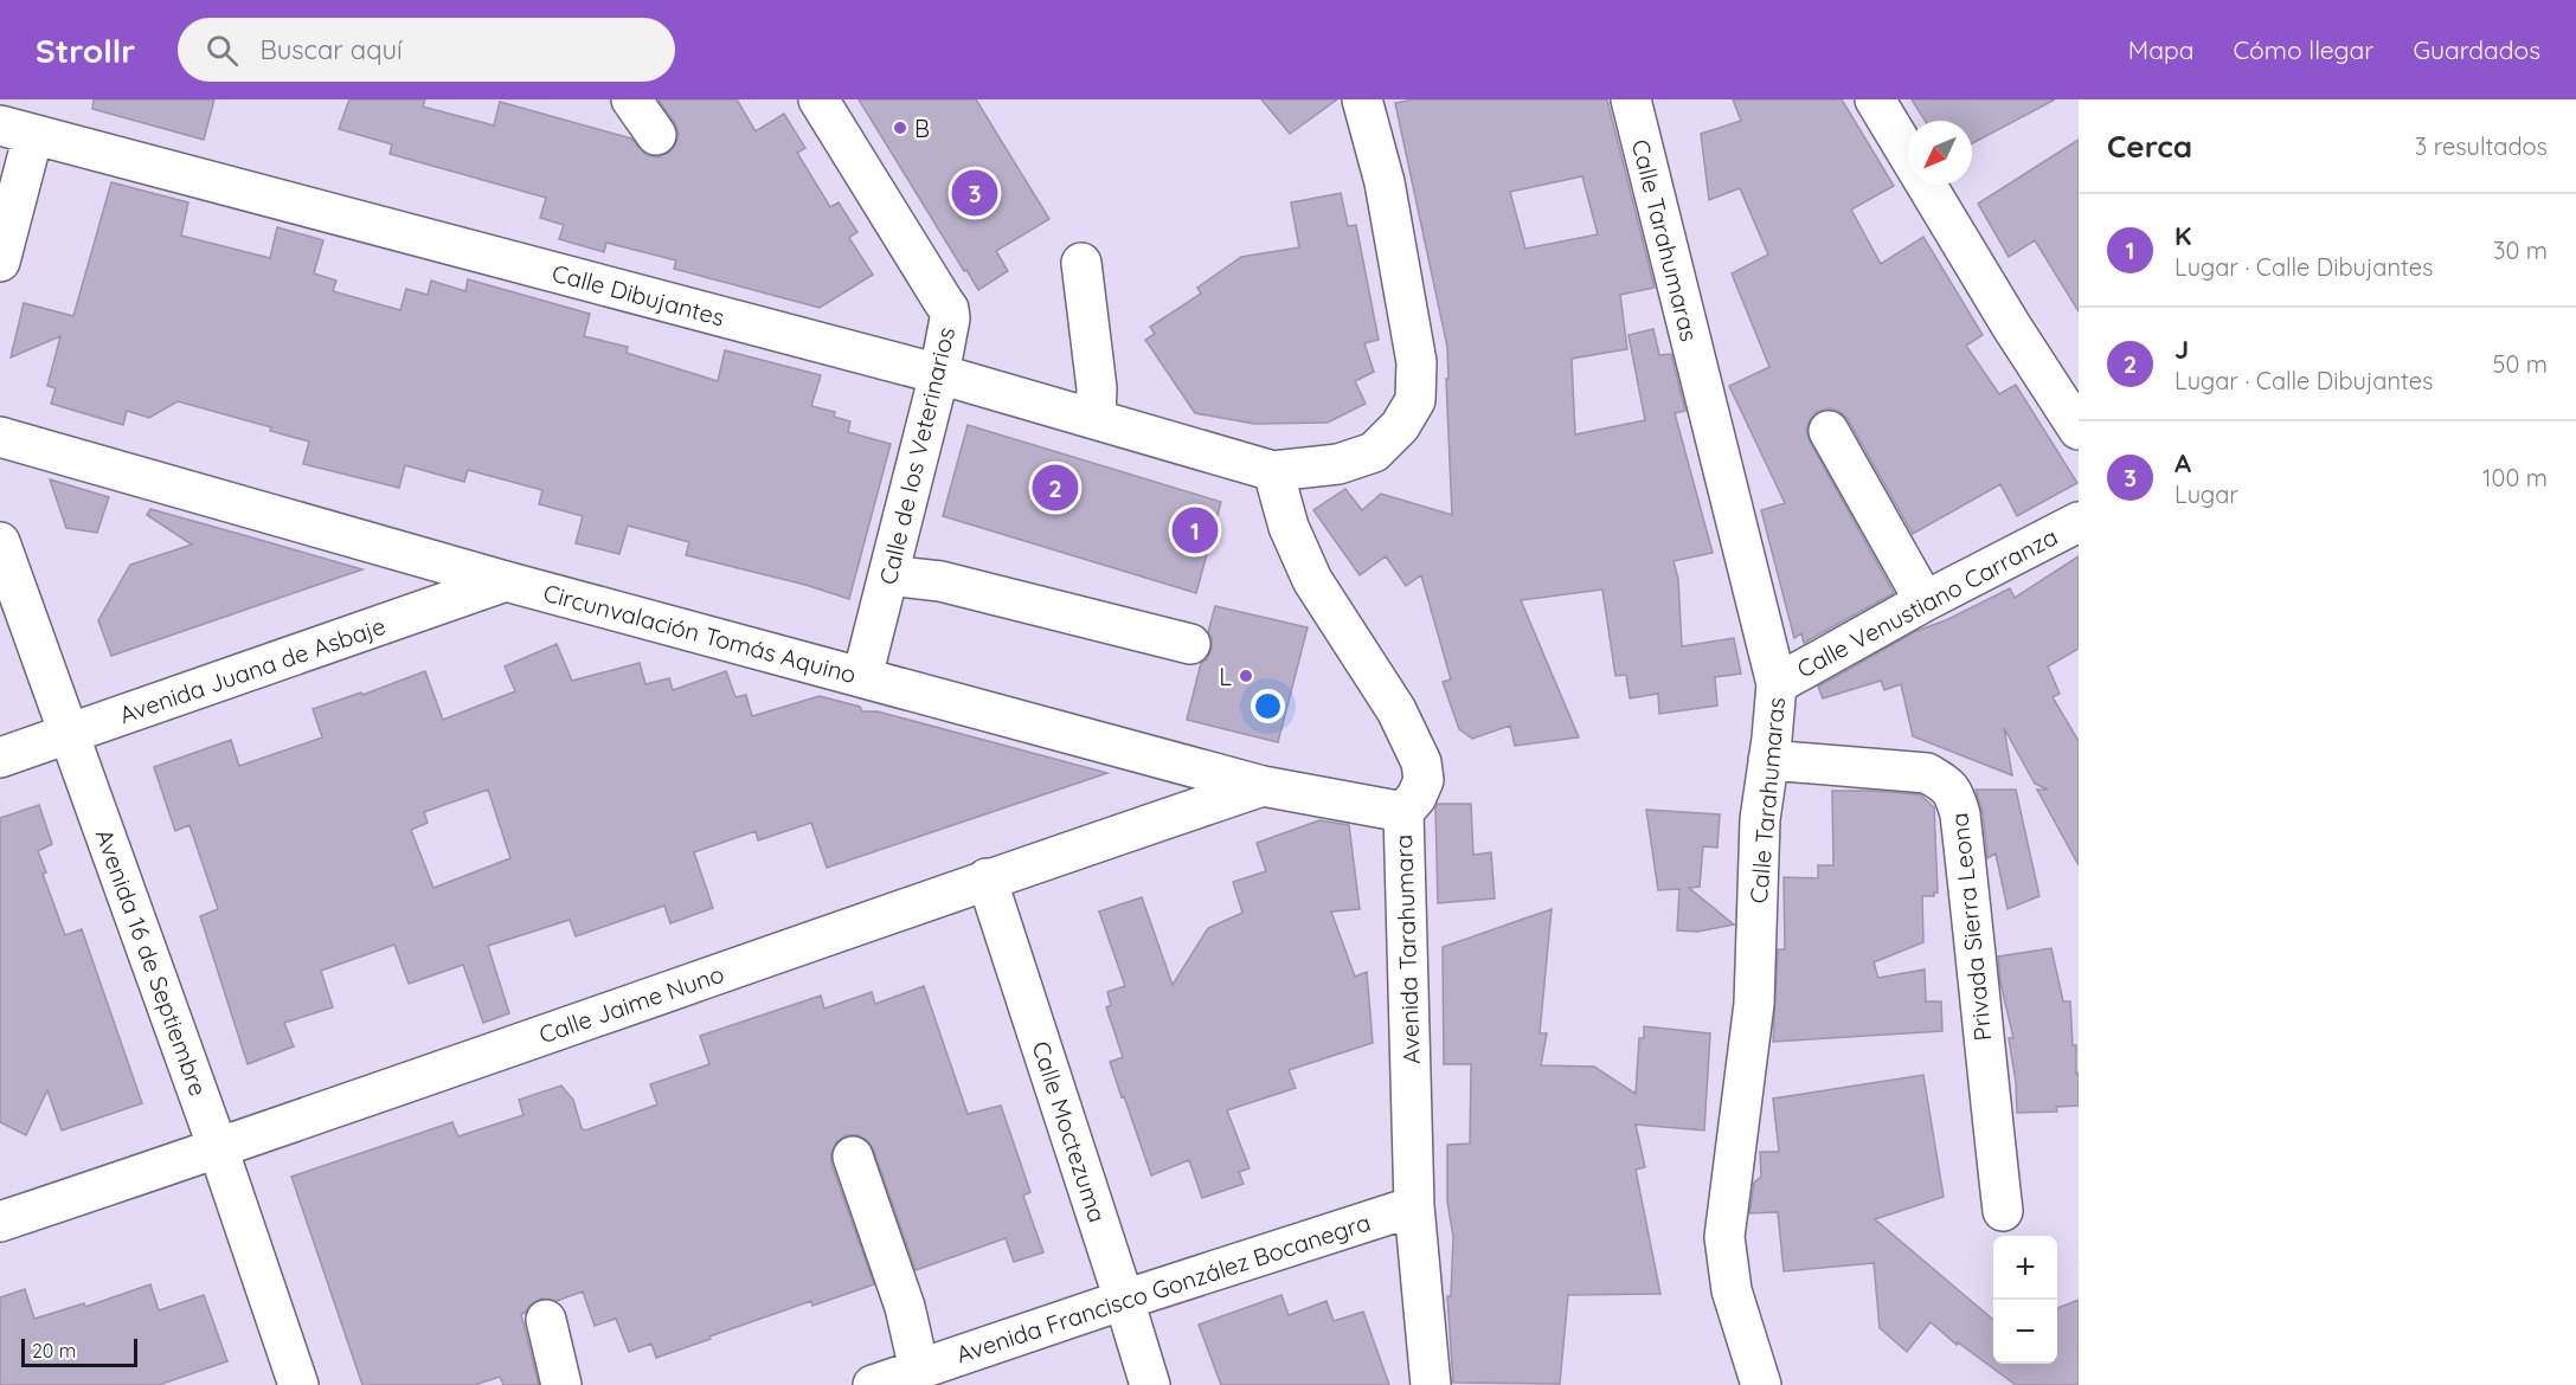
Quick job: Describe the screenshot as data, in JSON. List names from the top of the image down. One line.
{"streets":{"street":["Calle Tarahumaras","Calle Dibujantes","Calle de los Veterinarios","Calle Venustiano Carranza","Circunvalación Tomás Aquino","Avenida Juana de Asbaje","Privada Sierra Leona","Avenida Tarahumara","Avenida 16 de Septiembre","Calle Jaime Nuno","Calle Moctezuma","Avenida Francisco González Bocanegra"]},"crossings":[["Calle Tarahumaras","Calle Venustiano Carranza"],["Calle Tarahumaras","Privada Sierra Leona"],["Calle Dibujantes","Calle de los Veterinarios"],["Calle Dibujantes","Avenida Tarahumara"],["Calle de los Veterinarios","Circunvalación Tomás Aquino"],["Circunvalación Tomás Aquino","Avenida Juana de Asbaje"],["Circunvalación Tomás Aquino","Avenida Tarahumara"],["Circunvalación Tomás Aquino","Calle Jaime Nuno"],["Avenida Juana de Asbaje","Avenida 16 de Septiembre"],["Avenida Tarahumara","Avenida Francisco González Bocanegra"],["Avenida 16 de Septiembre","Calle Jaime Nuno"],["Calle Jaime Nuno","Calle Moctezuma"],["Calle Moctezuma","Avenida Francisco González Bocanegra"]],"places":["B","L"],"scale_bar":"20 m","north":"bottom left","page":{"header":"Strollr","search":"Buscar aquí","nav":["Mapa","Cómo llegar","Guardados"],"heading":["Cerca","3 resultados"],"pins":["3","2","1"],"list":[{"mark":"1","name":"K","note":"Lugar · Calle Dibujantes","value":"30 m"},{"mark":"2","name":"J","note":"Lugar · Calle Dibujantes","value":"50 m"},{"mark":"3","name":"A","note":"Lugar","value":"100 m"}],"map_buttons":["+","−"],"scale":"20 m"}}
